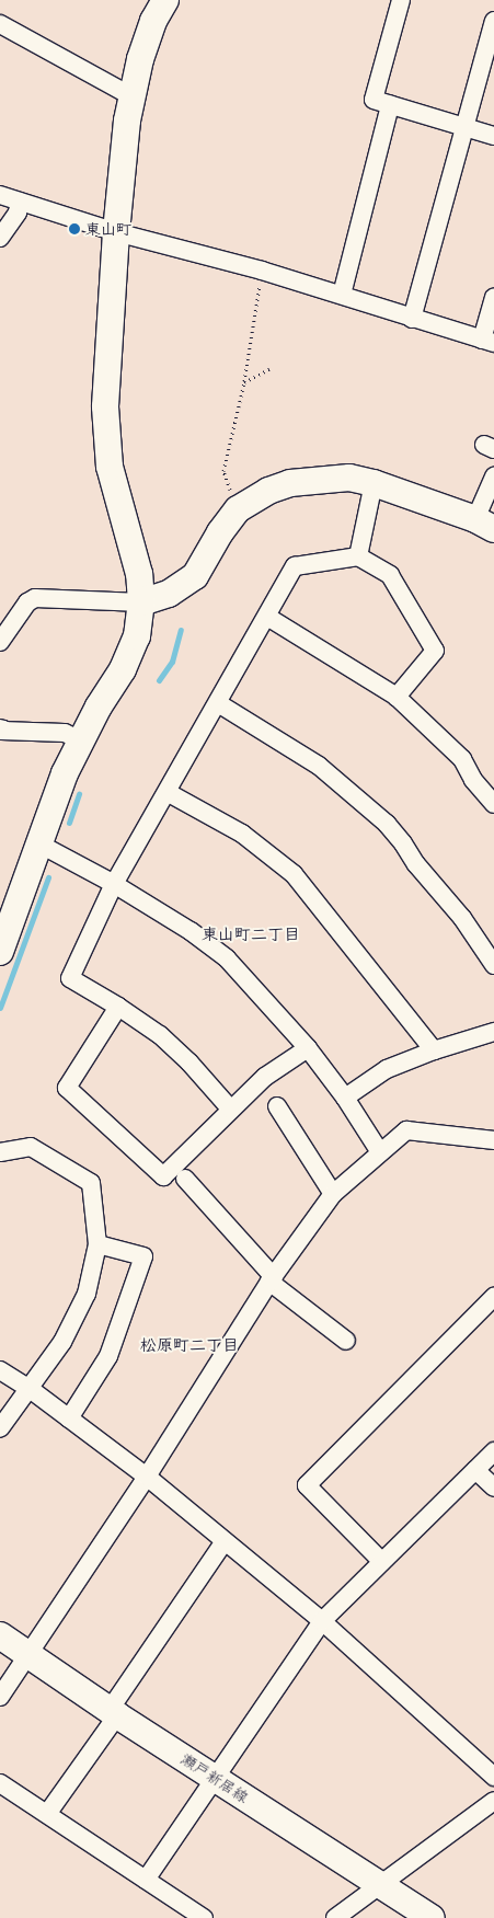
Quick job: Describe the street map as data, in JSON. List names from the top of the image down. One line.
{"streets":{"street":["瀬戸新居線"]},"districts":["東山町二丁目","松原町二丁目"],"places":["東山町"]}
